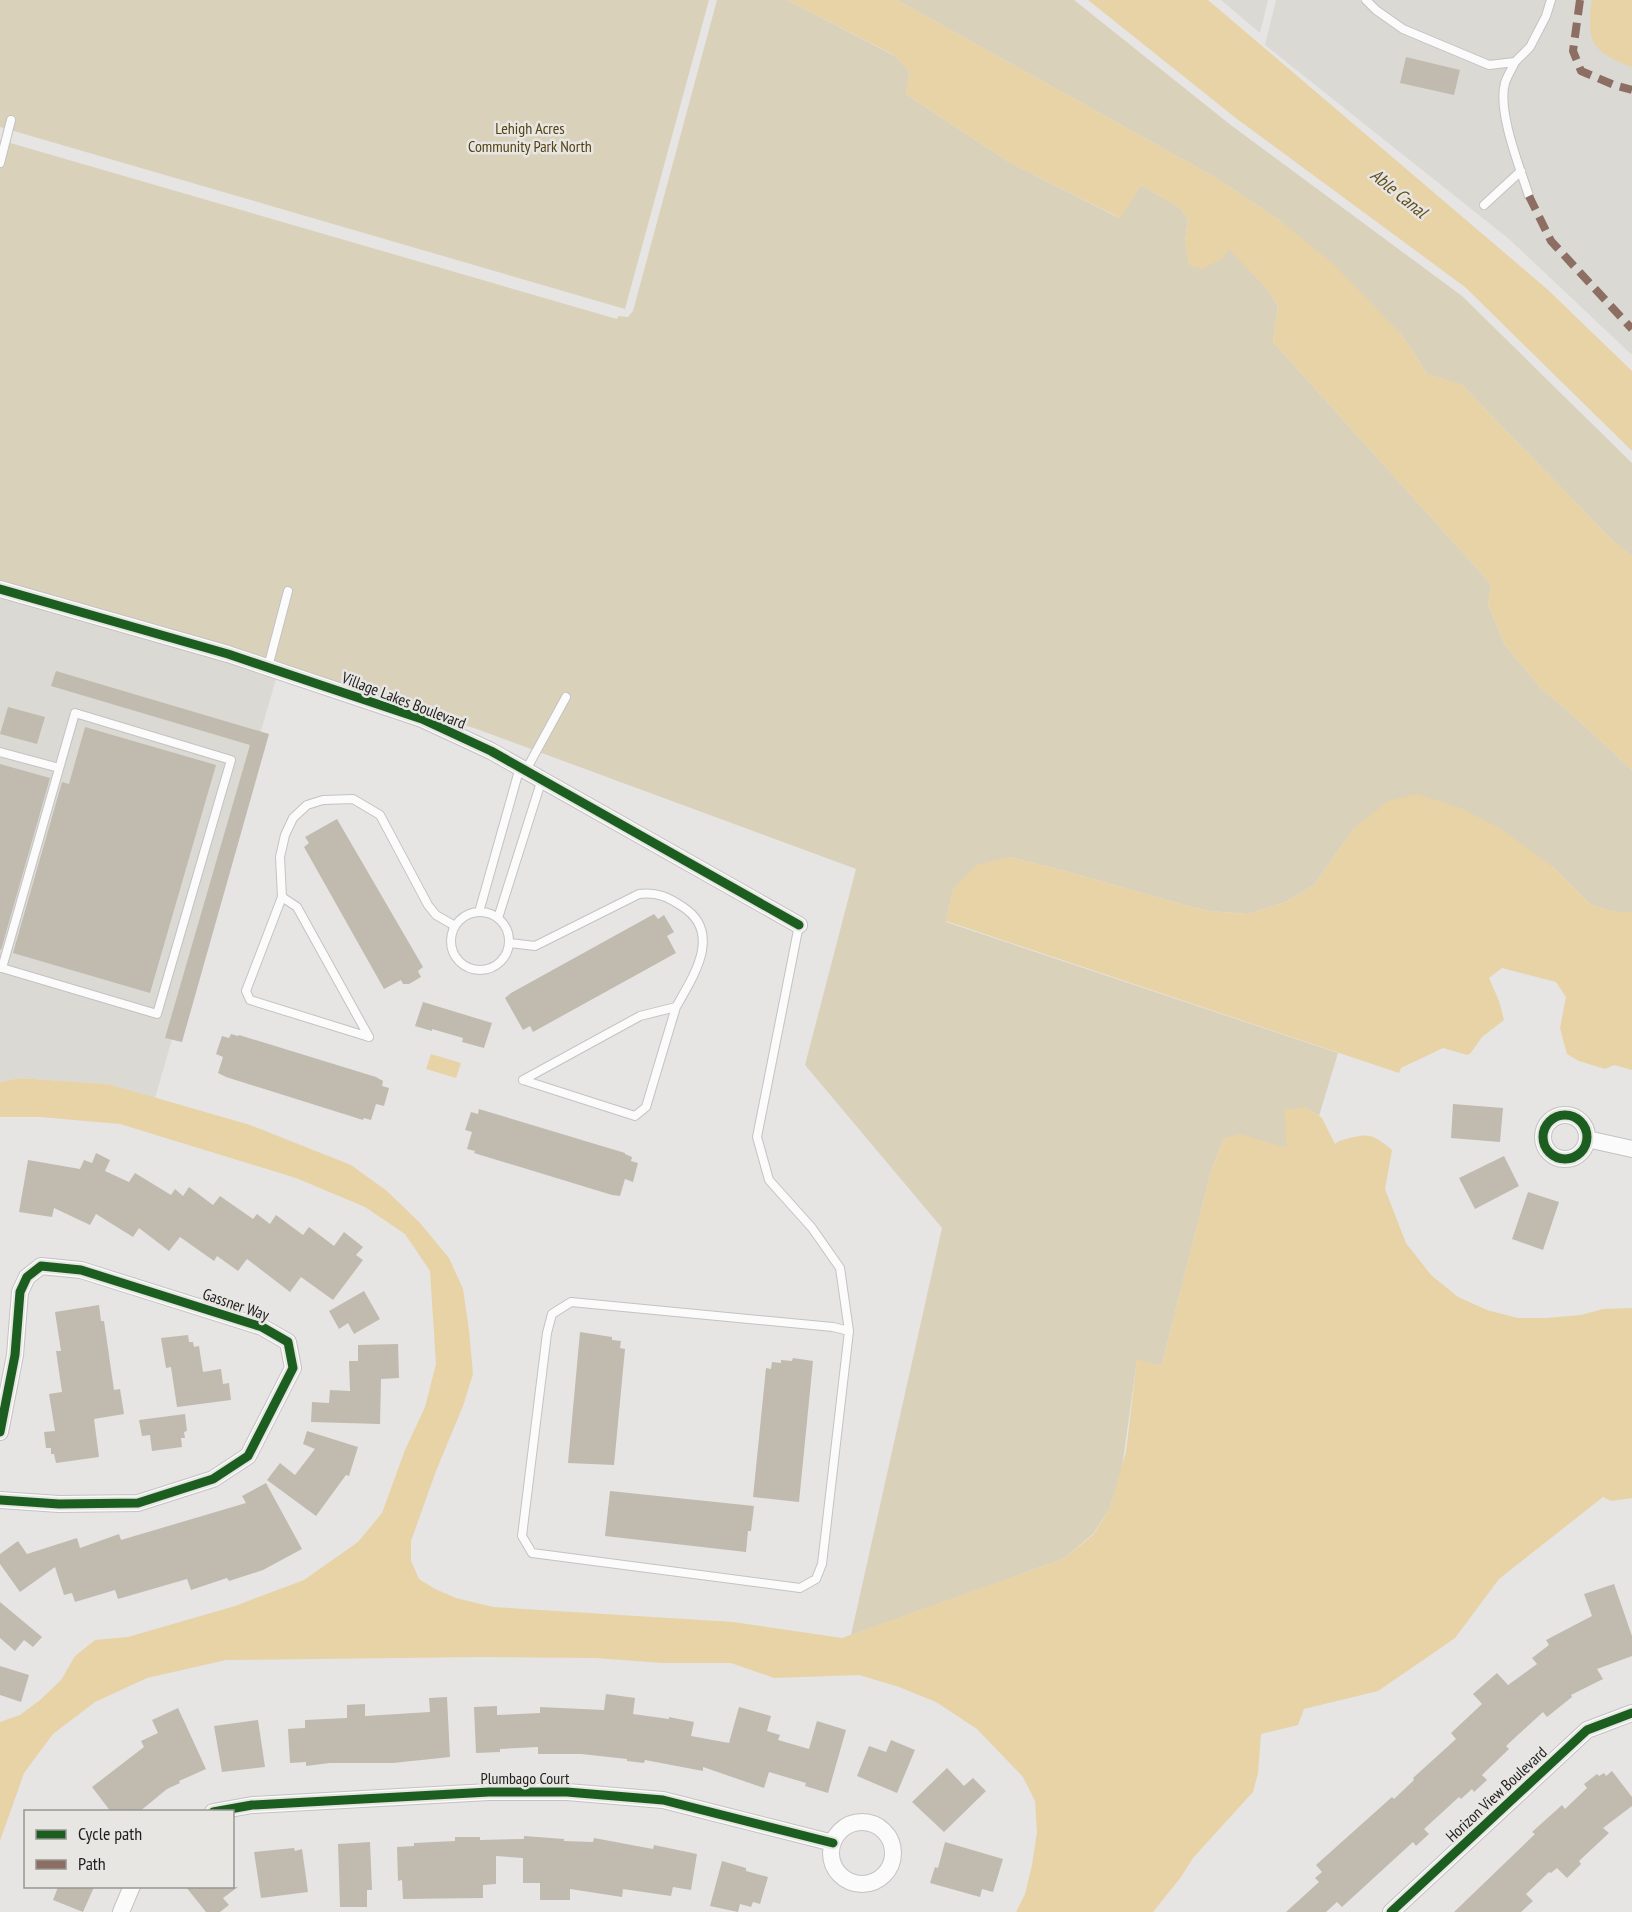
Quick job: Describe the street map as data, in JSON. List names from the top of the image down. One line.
{"streets":{"street":["Village Lakes Boulevard","Gassner Way","Plumbago Court","Horizon View Boulevard"]},"water":["Able Canal"],"parks":["Lehigh Acres Community Park North"],"legend":["Cycle path","Path"]}
